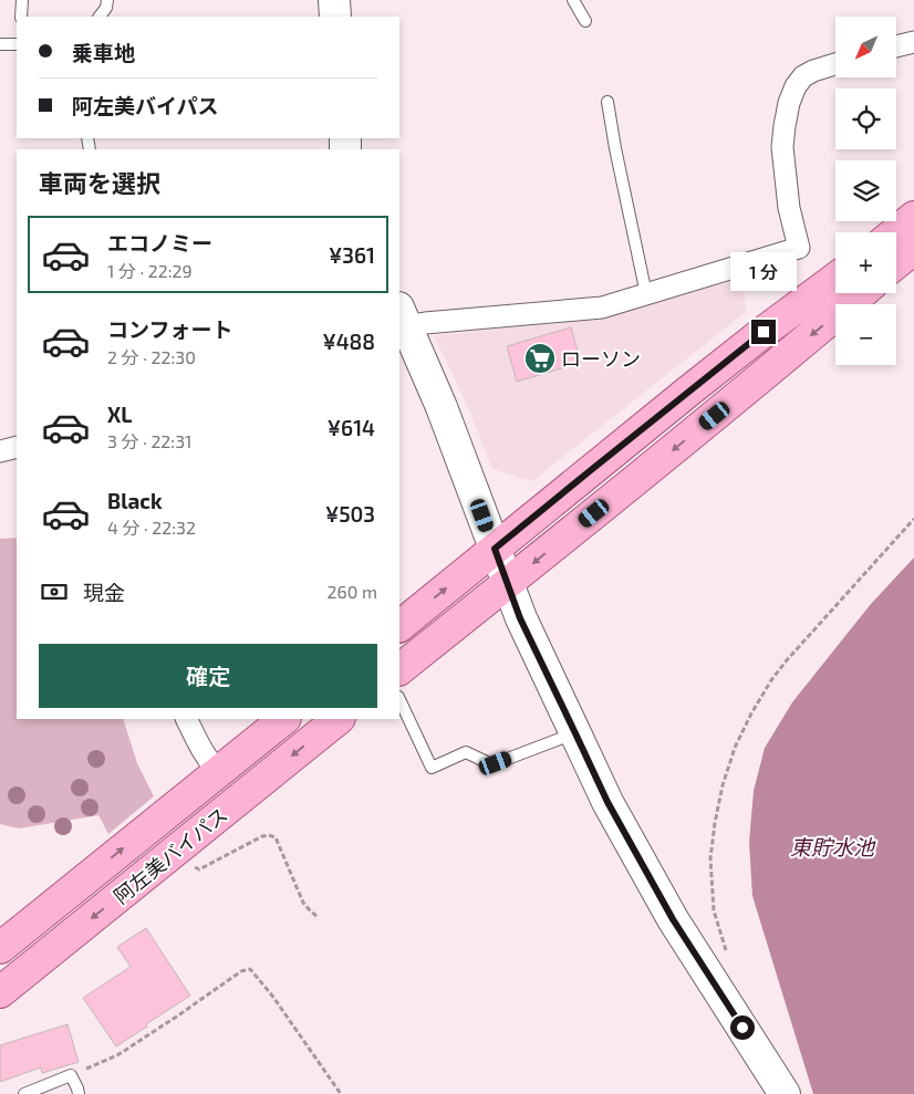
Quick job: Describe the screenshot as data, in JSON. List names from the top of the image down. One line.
{"streets":{"main road":["阿左美バイパス"]},"water":["東貯水池"],"places":{"supermarket":["ローソン"]},"north":"bottom left","page":{"map_buttons":["+","−"],"banner":["乗車地","阿左美バイパス"],"heading":"車両を選択","list":[{"name":"エコノミー","note":"1 分 · 22:29","value":"¥361"},{"name":"コンフォート","note":"2 分 · 22:30","value":"¥488"},{"name":"XL","note":"3 分 · 22:31","value":"¥614"},{"name":"Black","note":"4 分 · 22:32","value":"¥503"}],"bubble":"1 分","pay":["現金","260 m"],"buttons":"確定"}}
